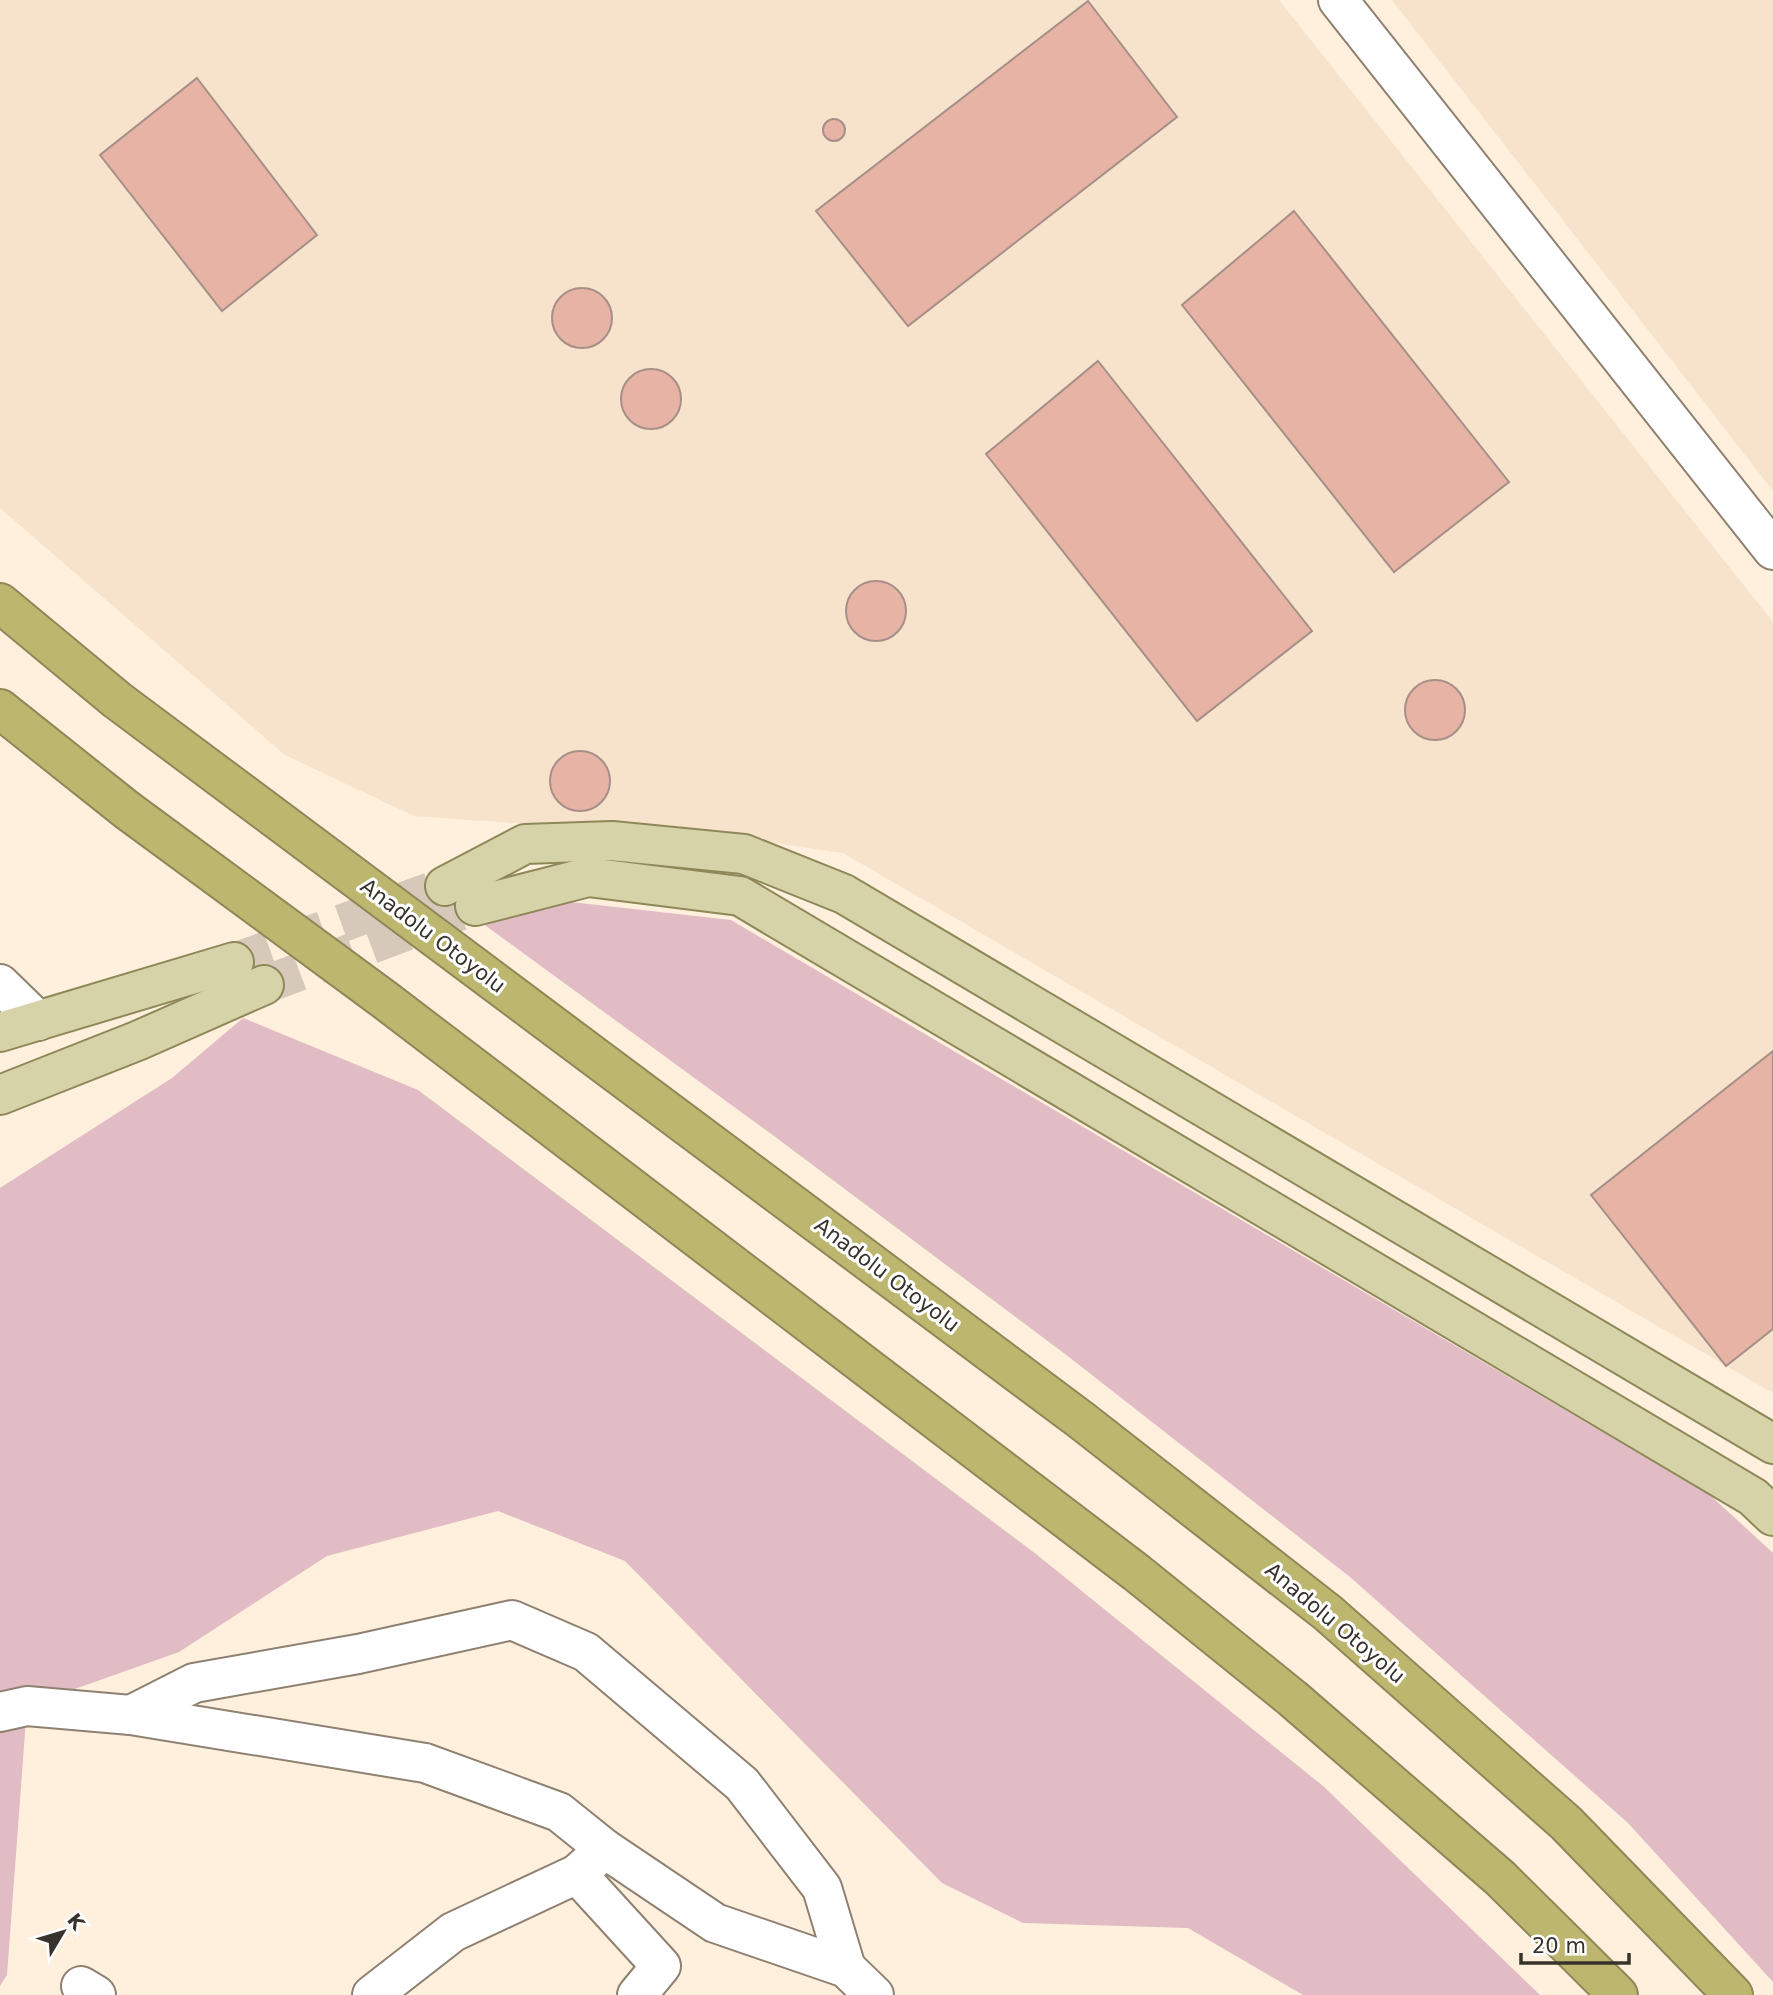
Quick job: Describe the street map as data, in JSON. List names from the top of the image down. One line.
{"streets":{"highway":["Anadolu Otoyolu"]},"scale_bar":"20 m","north":"top right"}
